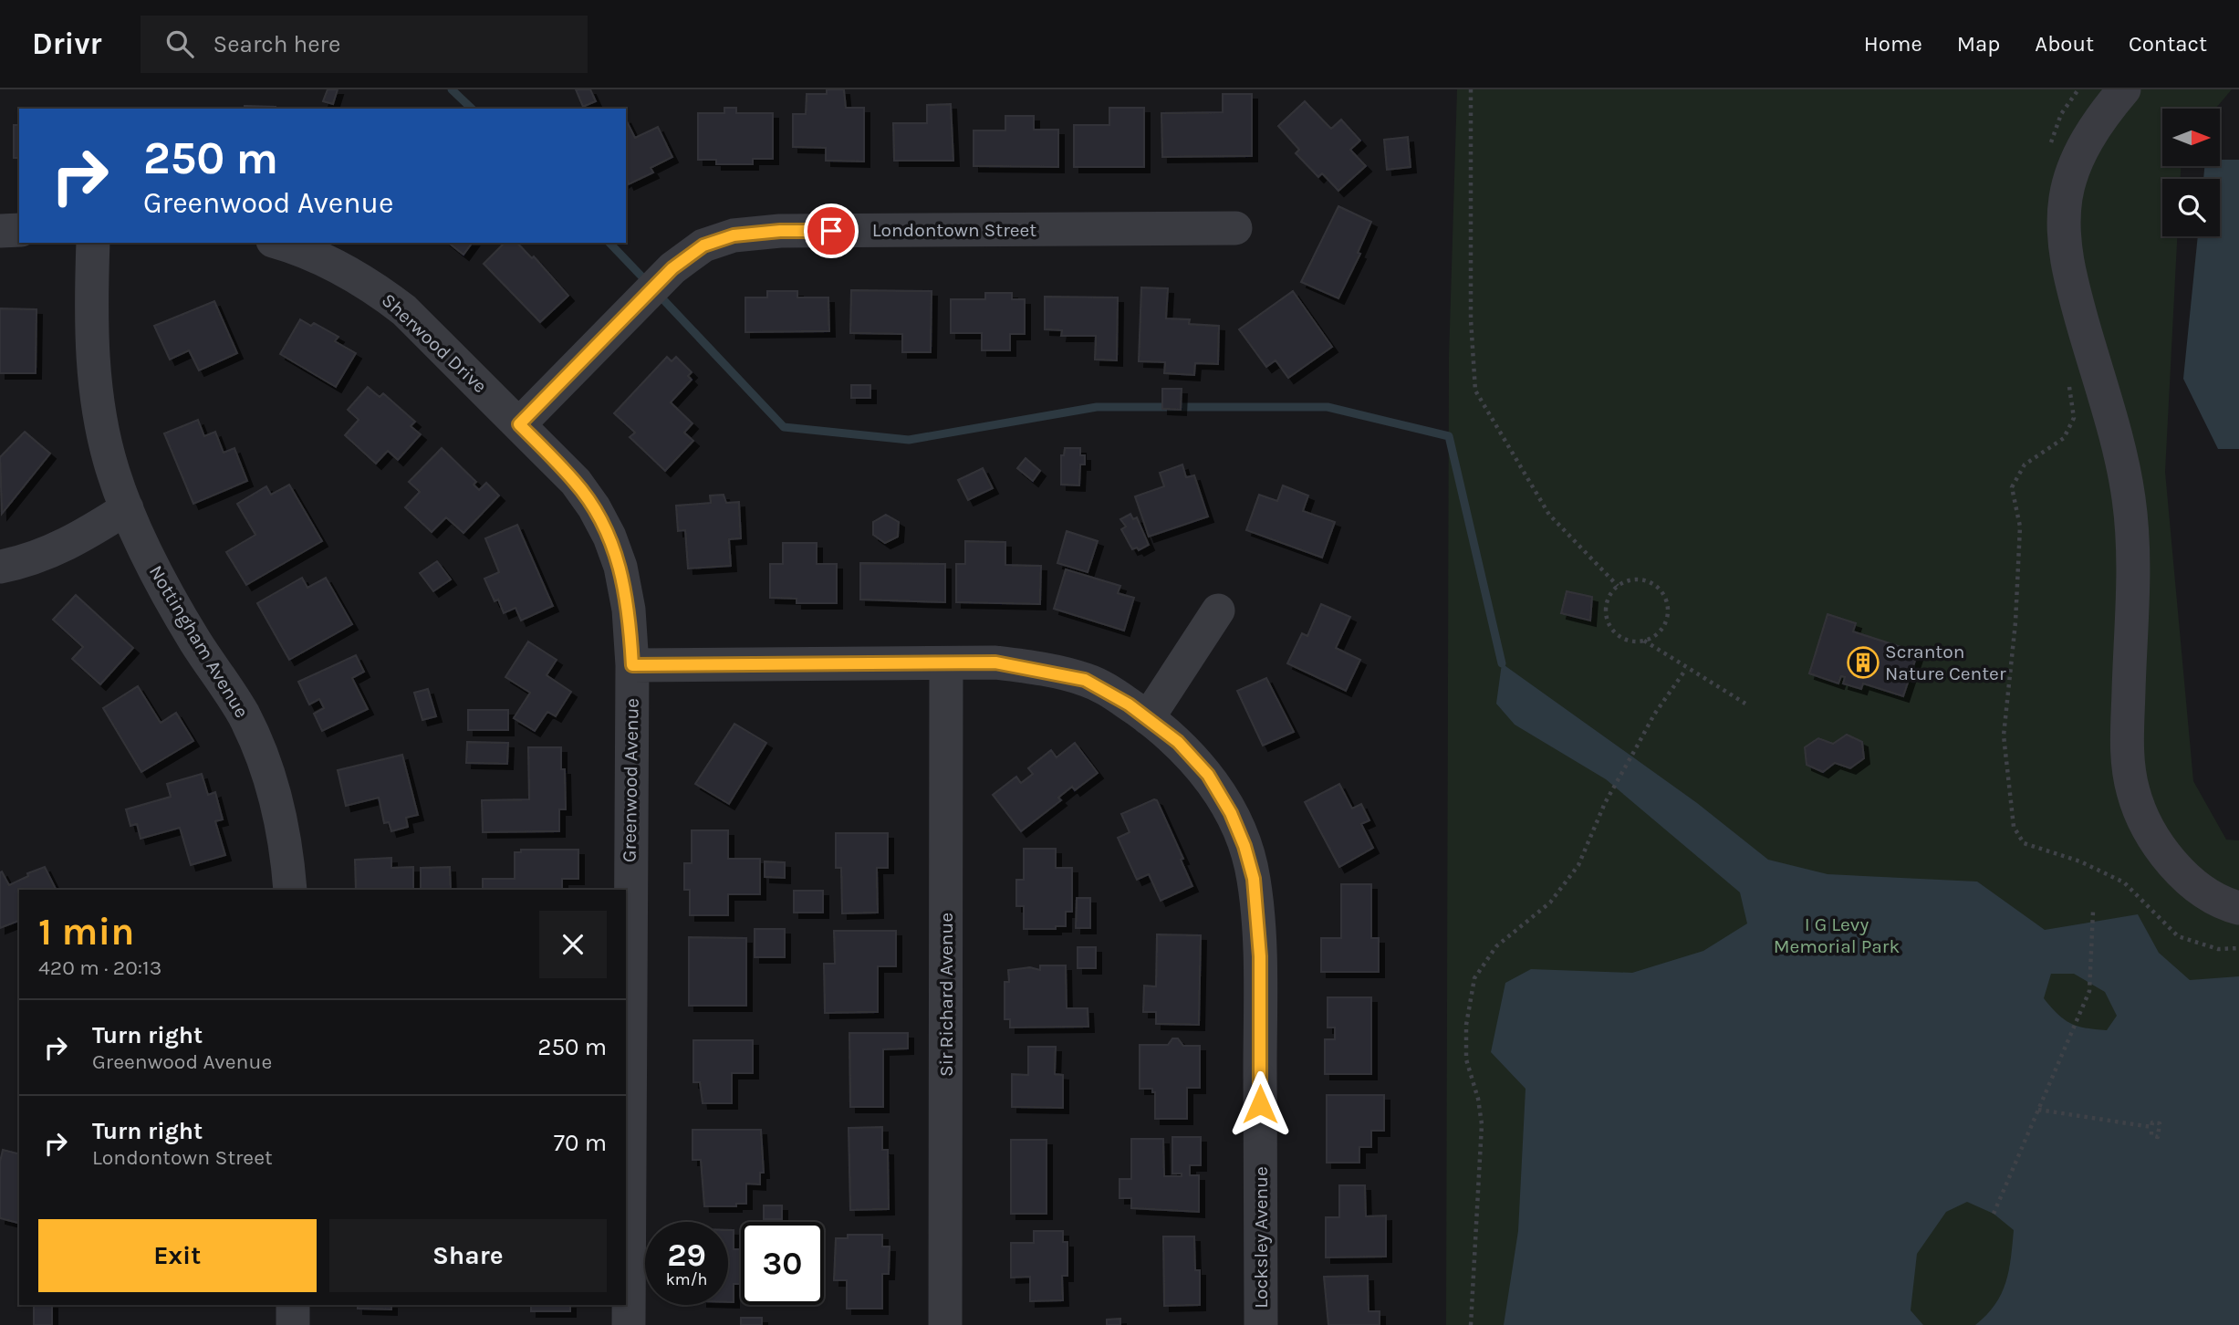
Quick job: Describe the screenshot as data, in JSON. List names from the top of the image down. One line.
{"streets":{"street":["Londontown Street","Sherwood Drive","Nottingham Avenue","Greenwood Avenue","Sir Richard Avenue","Locksley Avenue"]},"crossings":[["Londontown Street","Sherwood Drive"],["Londontown Street","Greenwood Avenue"],["Sherwood Drive","Greenwood Avenue"],["Greenwood Avenue","Locksley Avenue"],["Sir Richard Avenue","Locksley Avenue"]],"parks":["I G Levy Memorial Park"],"places":{"building":["Scranton Nature Center"]},"north":"right","page":{"header":"Drivr","search":"Search here","nav":["Home","Map","About","Contact"],"turn":["250 m","Greenwood Avenue"],"heading":["1 min","420 m · 20:13"],"list":[{"name":"Turn right","note":"Greenwood Avenue","value":"250 m"},{"name":"Turn right","note":"Londontown Street","value":"70 m"}],"buttons":["Exit","Share"],"speed":"29 km/h","limit":"30"}}
